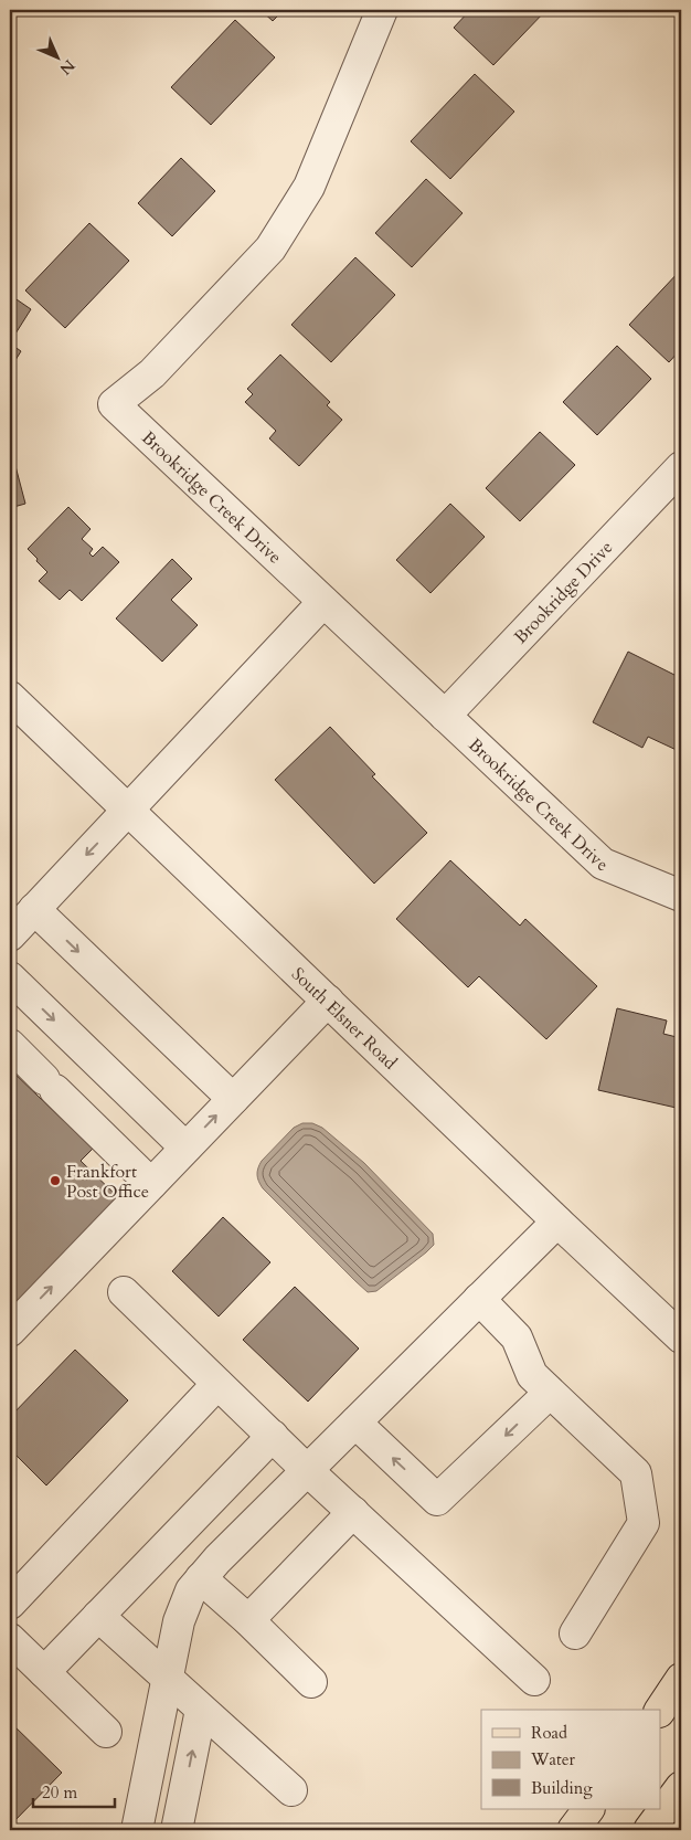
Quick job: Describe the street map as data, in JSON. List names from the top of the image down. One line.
{"streets":{"street":["Brookridge Creek Drive","Brookridge Drive","South Elsner Road"]},"crossings":[["Brookridge Creek Drive","Brookridge Drive"]],"places":["Frankfort Post Office"],"legend":["Road","Water","Building"],"scale_bar":"20 m","north":"bottom right"}
